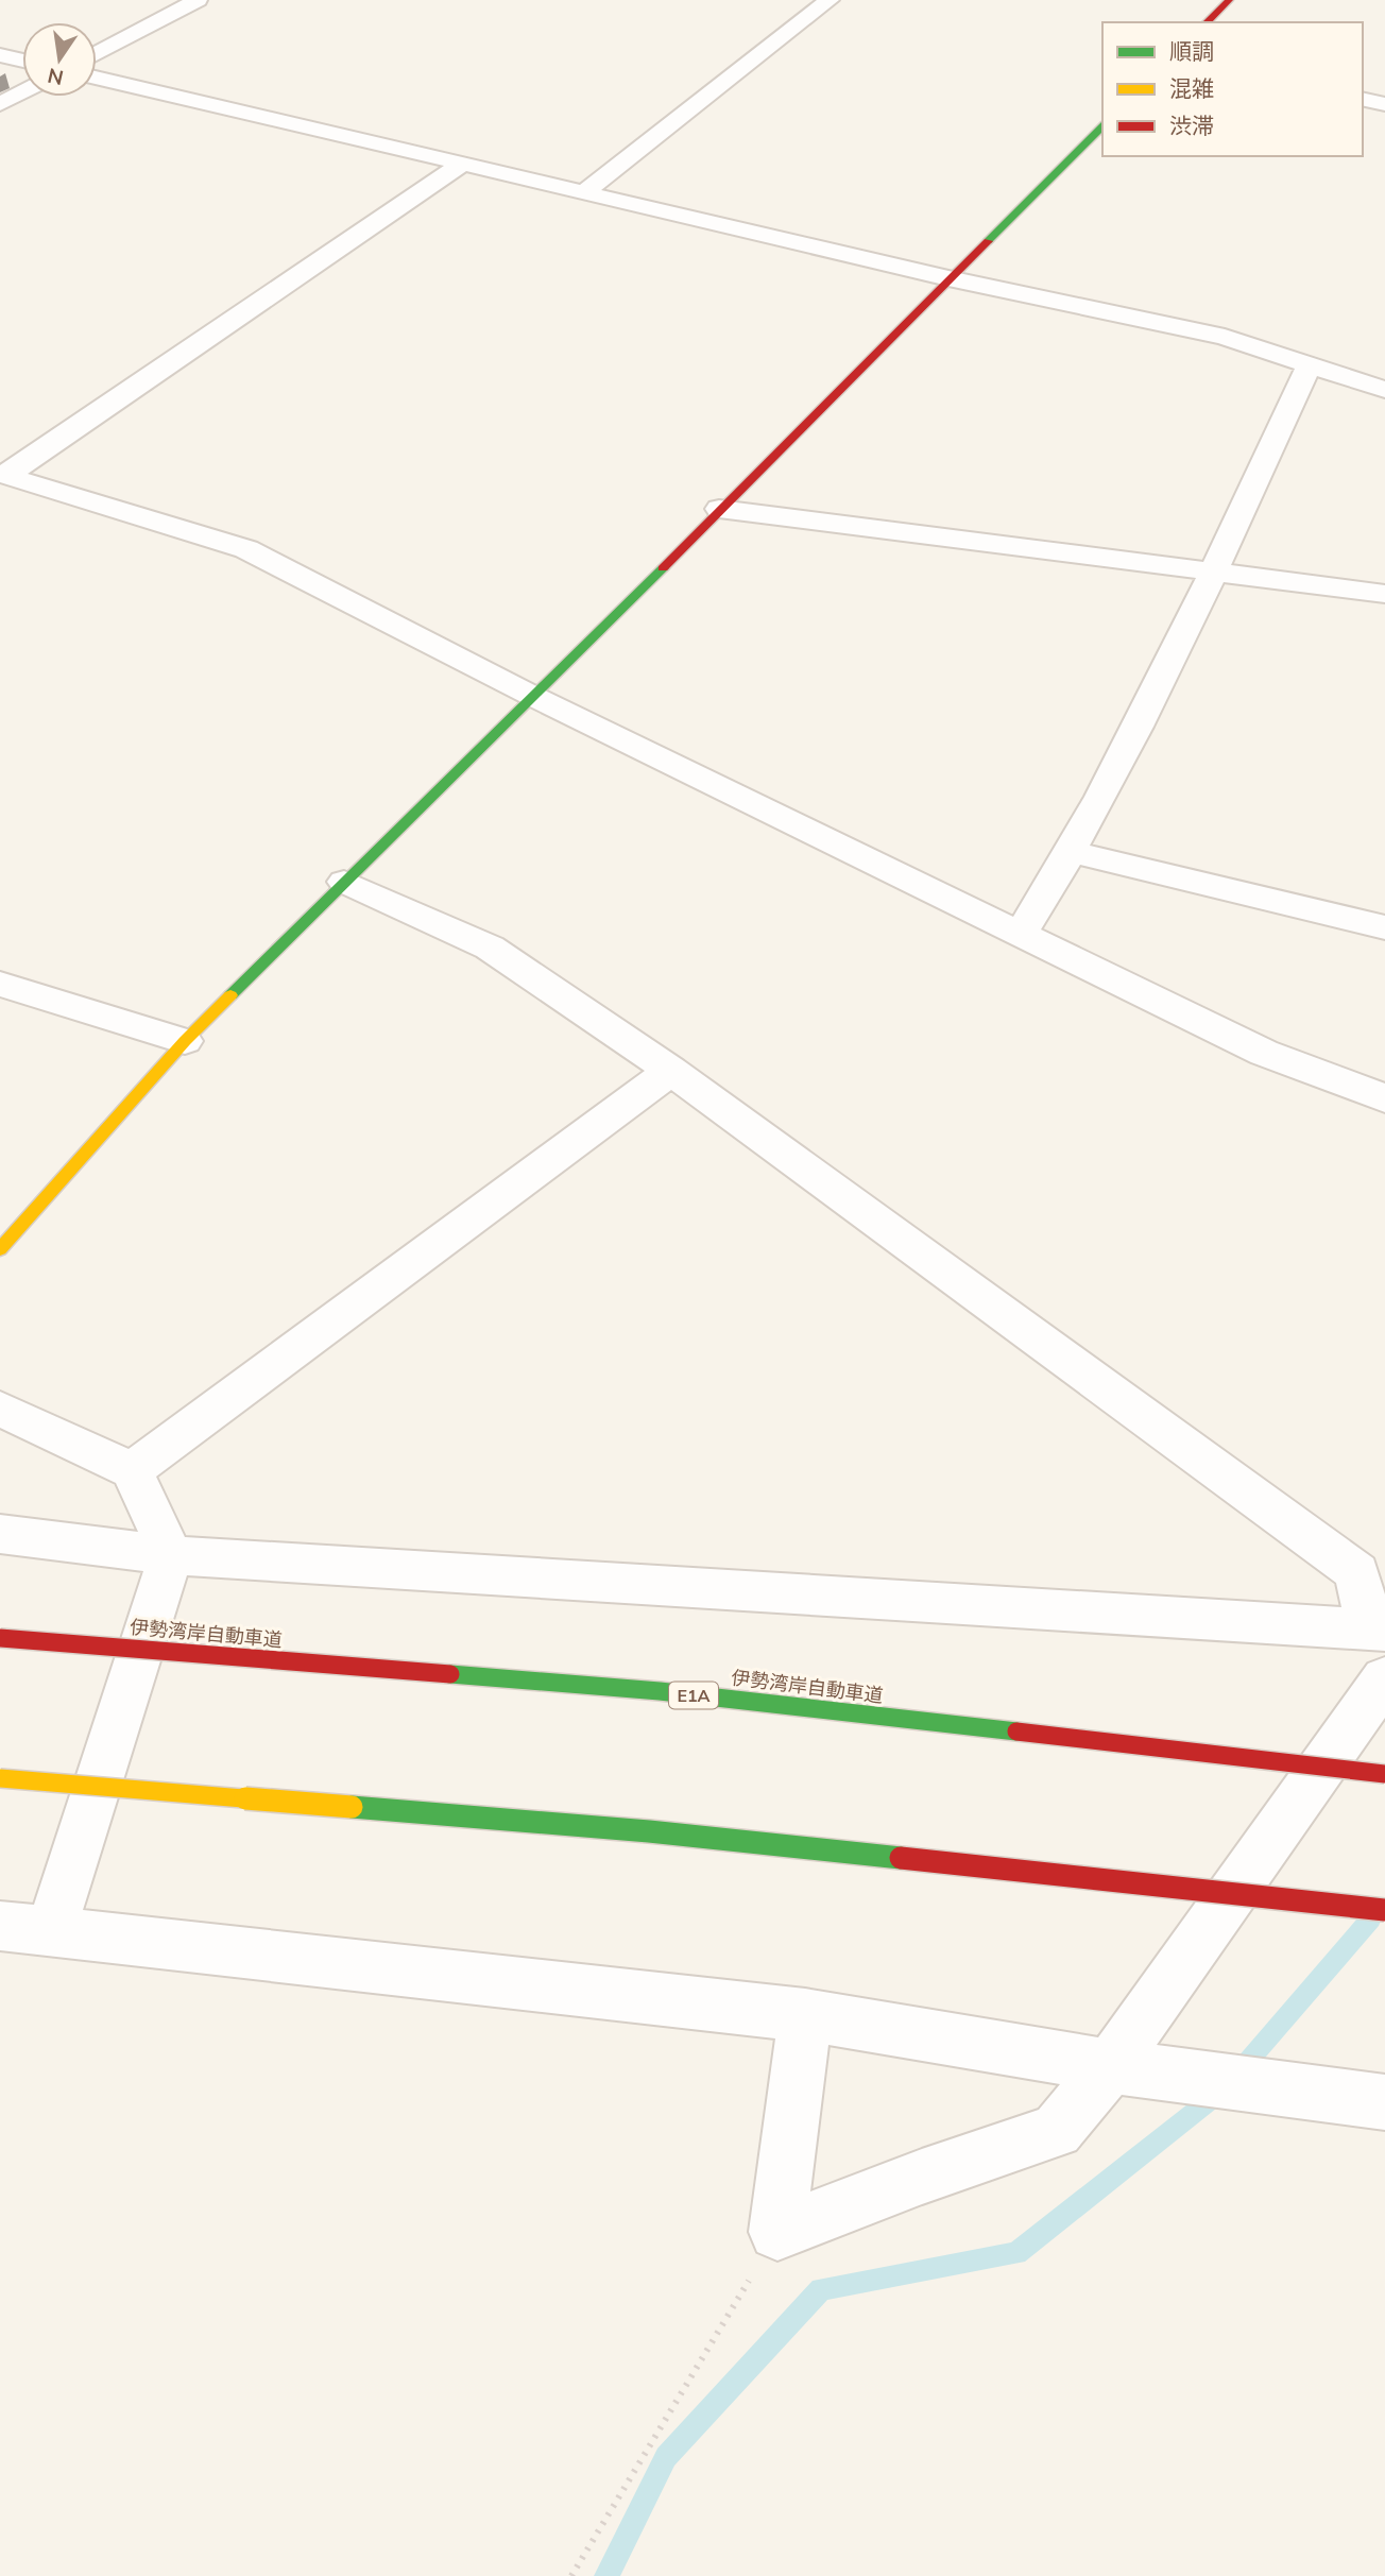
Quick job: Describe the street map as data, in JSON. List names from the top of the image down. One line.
{"streets":{"main road":["伊勢湾岸自動車道","E1A"]},"legend":["順調","混雑","渋滞"],"north":"bottom"}
